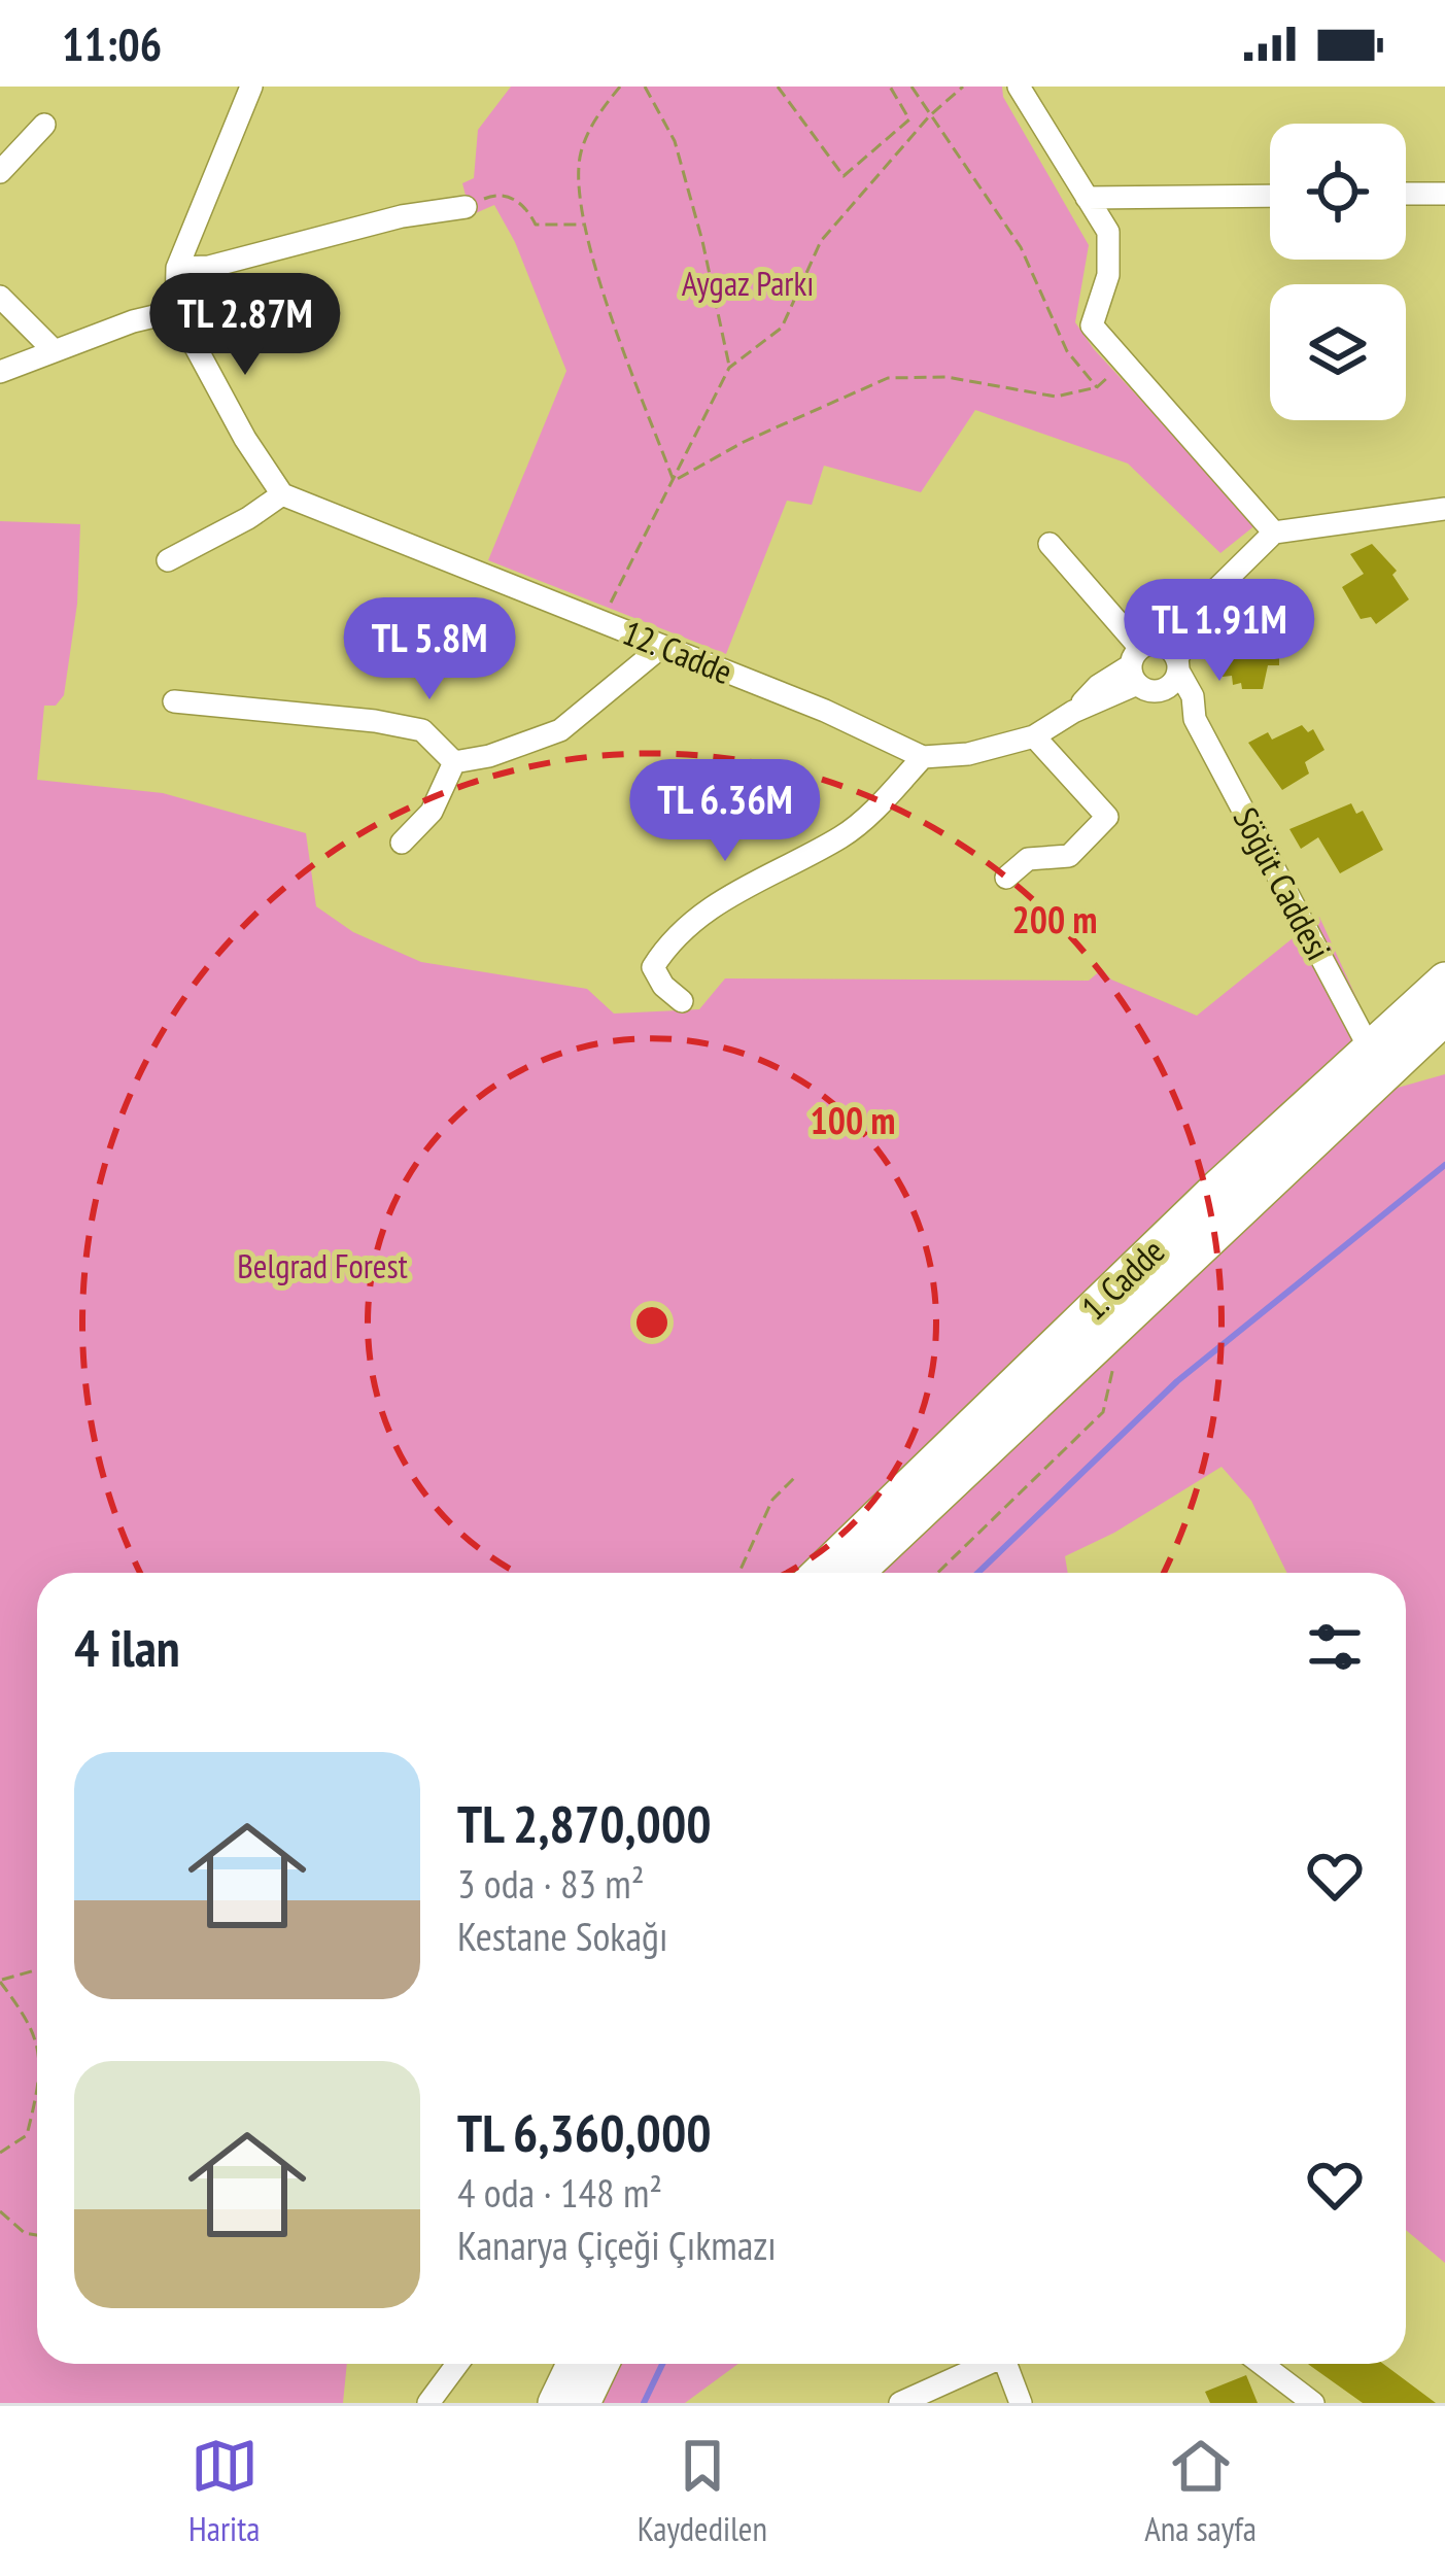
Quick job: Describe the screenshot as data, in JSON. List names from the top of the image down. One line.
{"streets":{"main road":["1. Cadde"],"street":["12. Cadde","Söğüt Caddesi"]},"crossings":[["Söğüt Caddesi","1. Cadde"]],"parks":["Aygaz Parkı","Belgrad Forest"],"page":{"status":"11:06","price":["TL 2.87M","TL 1.91M","TL 5.8M","TL 6.36M"],"heading":"4 ilan","list":[{"name":"TL 2,870,000","note":"3 oda · 83 m² · Kestane Sokağı"},{"name":"TL 6,360,000","note":"4 oda · 148 m² · Kanarya Çiçeği Çıkmazı"}],"tabs":["Harita","Kaydedilen","Ana sayfa"]},"rings":["200 m","100 m"]}
